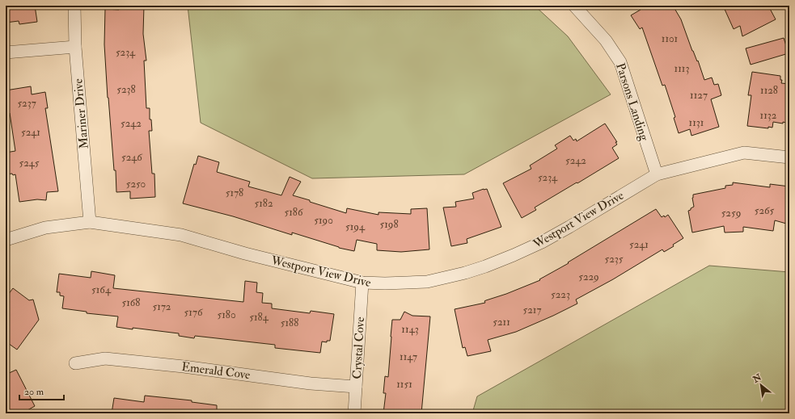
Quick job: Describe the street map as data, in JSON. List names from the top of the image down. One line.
{"streets":{"street":["Parsons Landing","Mariner Drive","Westport View Drive","Crystal Cove","Emerald Cove"]},"crossings":[["Parsons Landing","Westport View Drive"],["Mariner Drive","Westport View Drive"],["Westport View Drive","Crystal Cove"],["Crystal Cove","Emerald Cove"]],"house_numbers":["1101","5234","1113","5238","1128","1127","5237","1132","1131","5242","5241","5246","5242","5245","5234","5250","5178","5182","5265","5186","5259","5190","5198","5194","5241","5235","5229","5164","5223","5168","5172","5217","5176","5180","5184","5211","5188","1143","1147","1151"],"scale_bar":"20 m","north":"top left"}
